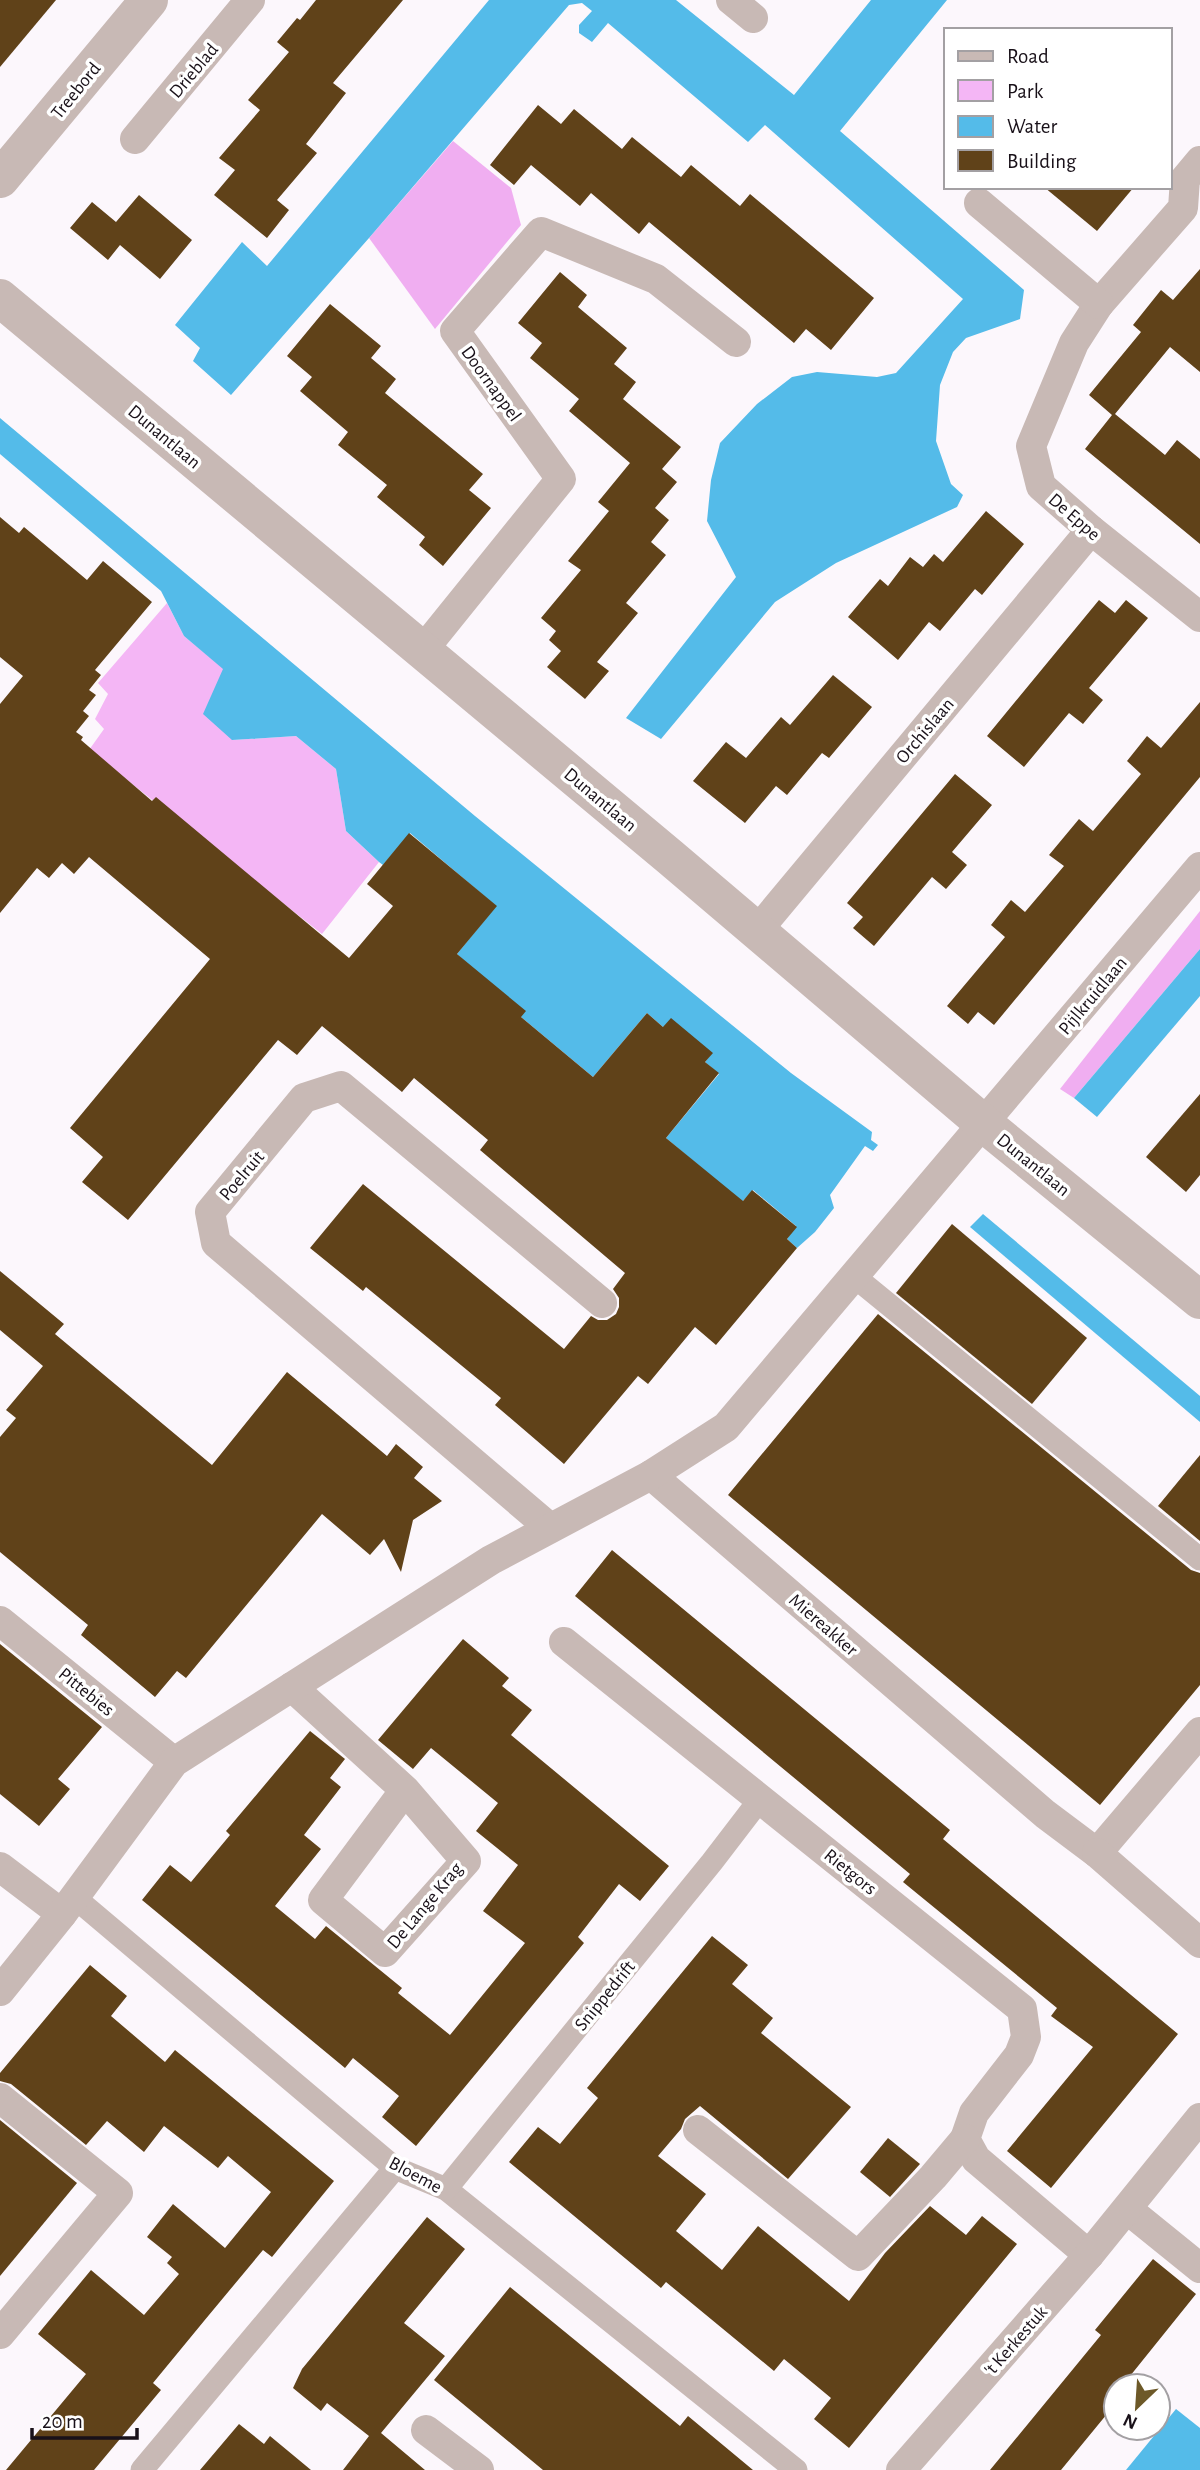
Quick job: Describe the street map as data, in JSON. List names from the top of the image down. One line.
{"streets":{"street":["Drieblad","Treebord","Doornappel","Dunantlaan","De Eppe","Orchislaan","Pijlkruidlaan","Poelruit","Miereakker","Pittebies","Rietgors","De Lange Krag","Snippedrift","Bloeme","'t Kerkestuk"]},"crossings":[["Doornappel","Dunantlaan"],["Dunantlaan","Orchislaan"],["Dunantlaan","Pijlkruidlaan"],["De Eppe","Orchislaan"],["Rietgors","Snippedrift"],["Snippedrift","Bloeme"]],"legend":["Road","Park","Water","Building"],"scale_bar":"20 m","north":"bottom left"}
